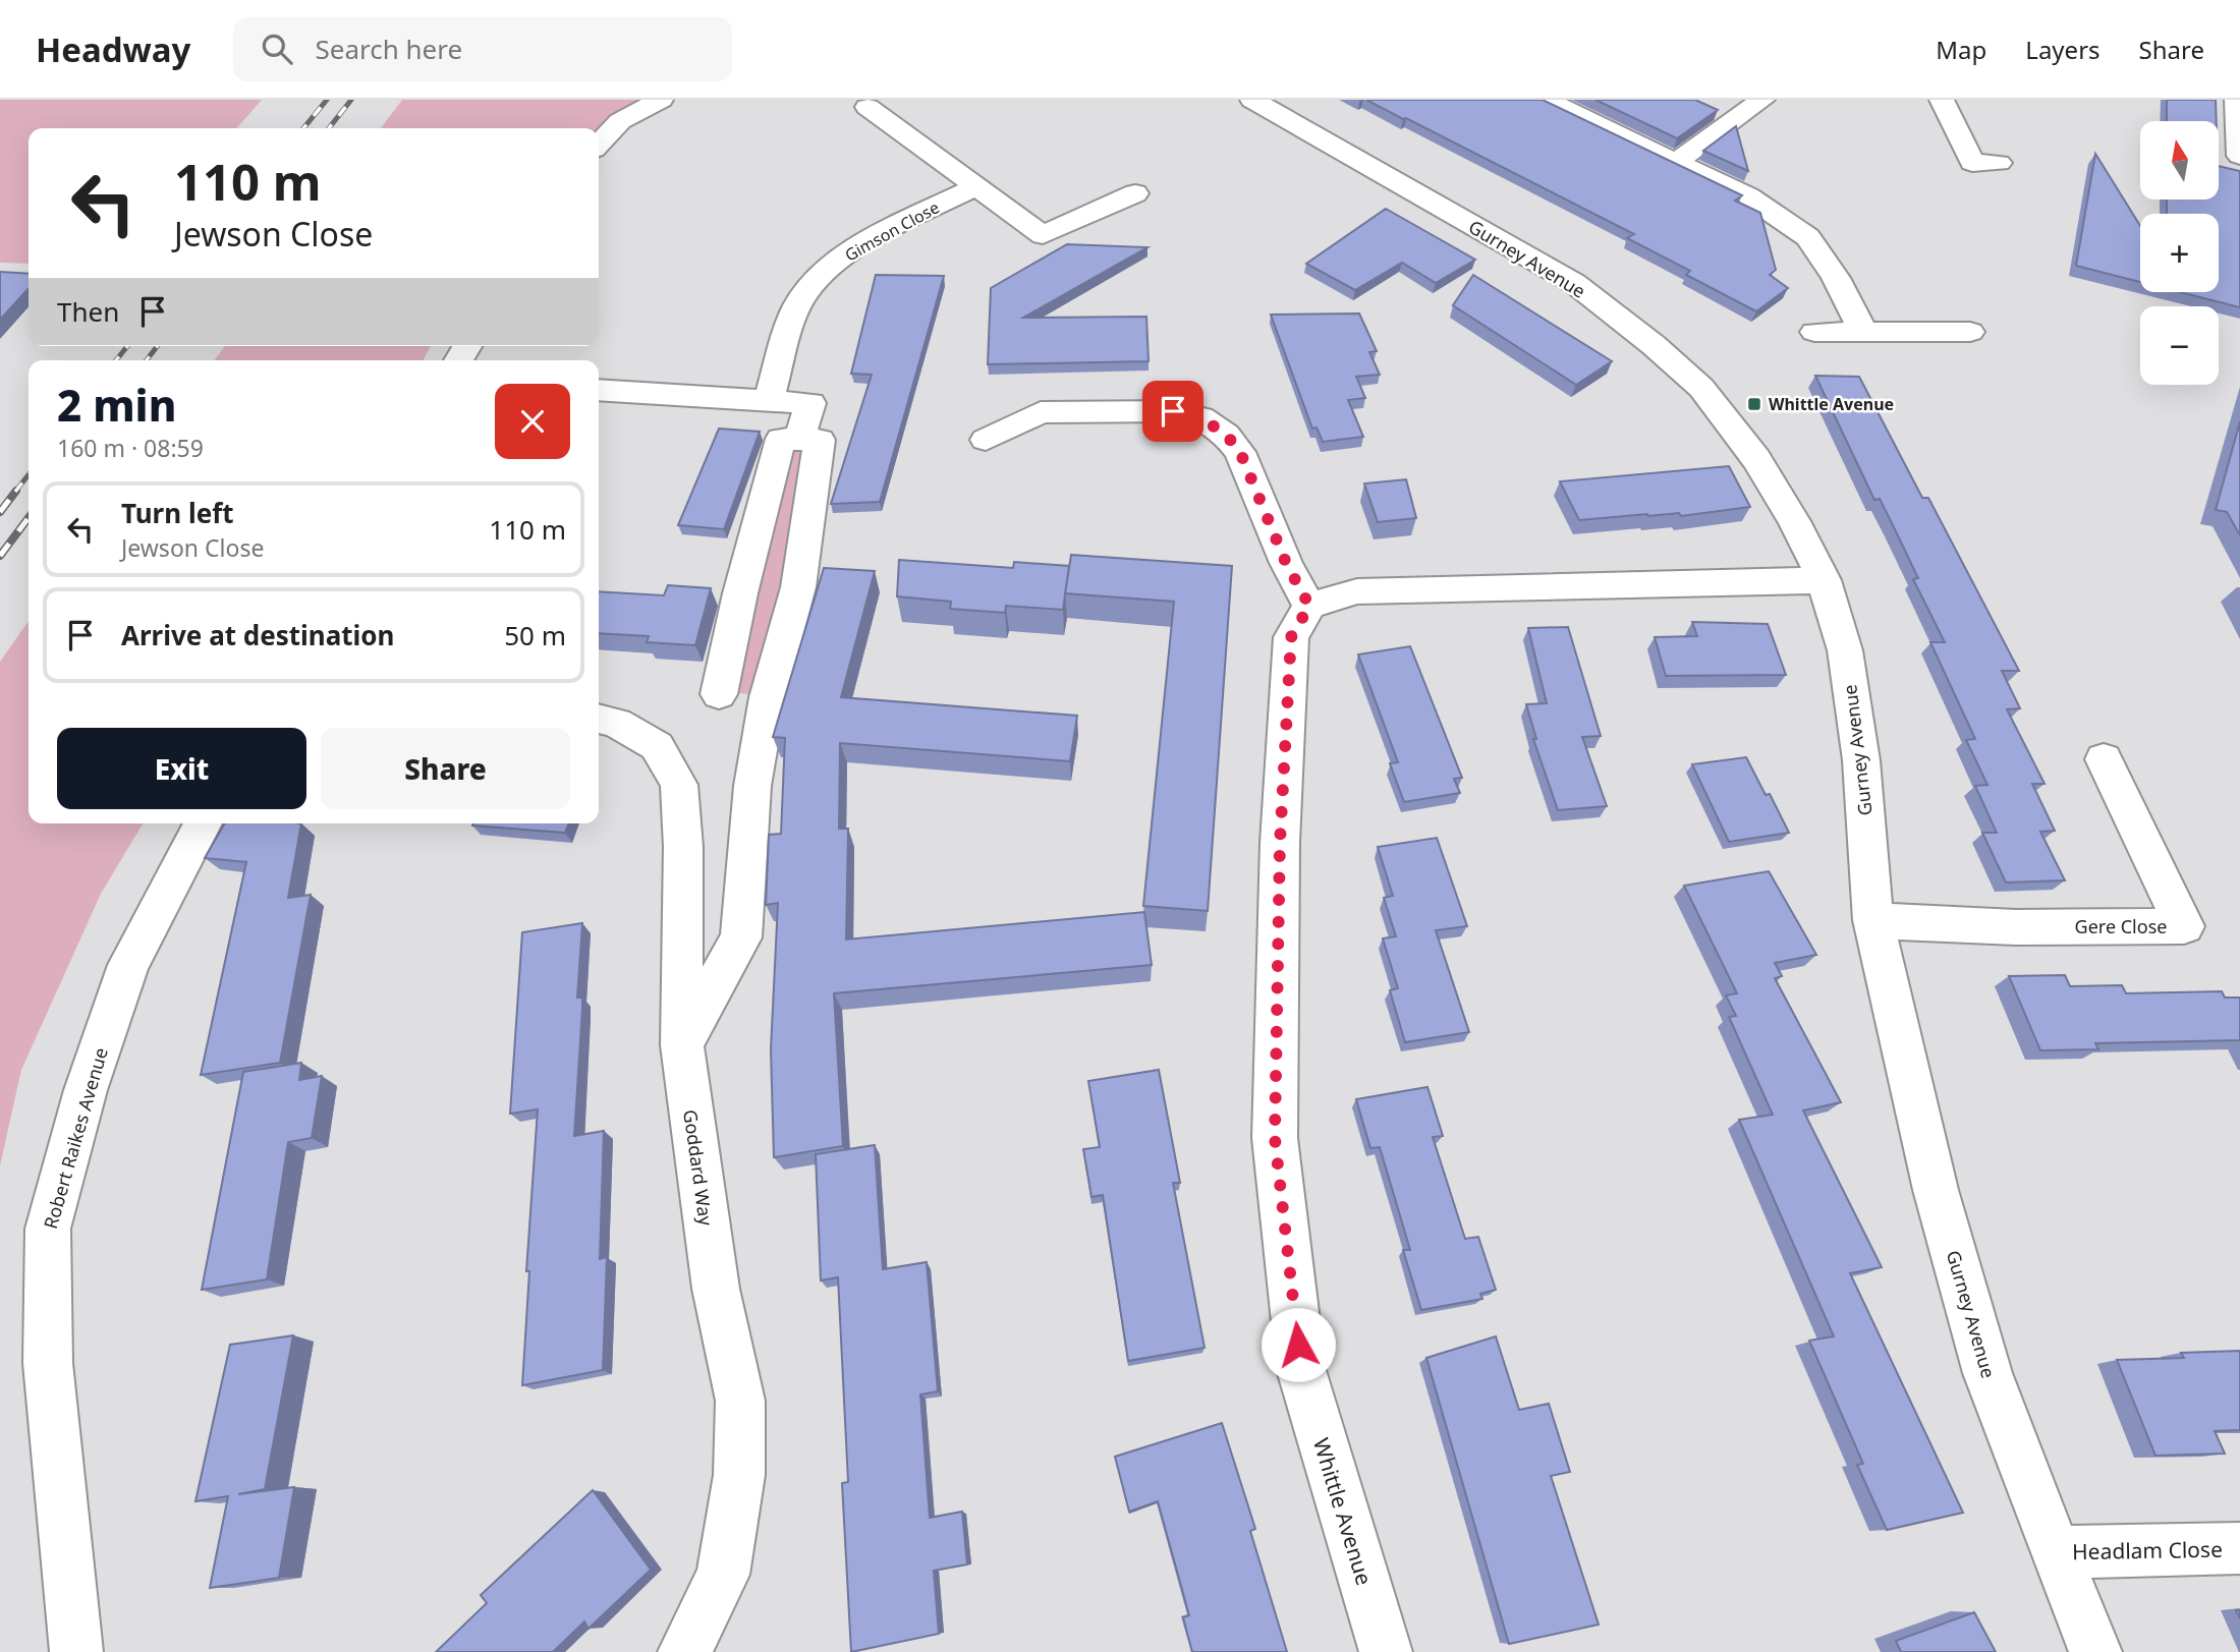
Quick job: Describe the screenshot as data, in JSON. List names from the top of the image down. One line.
{"streets":{"street":["Gimson Close","Gurney Avenue","Gere Close","Robert Raikes Avenue","Goddard Way","Whittle Avenue","Headlam Close"]},"crossings":[["Gurney Avenue","Gere Close"],["Gurney Avenue","Headlam Close"]],"places":{"transit":["Whittle Avenue"]},"north":"top","page":{"header":"Headway","search":"Search here","nav":["Map","Layers","Share"],"map_buttons":["+","−"],"turn":["110 m","Jewson Close"],"then":"Then","heading":["2 min","160 m · 08:59"],"list":[{"name":"Turn left","note":"Jewson Close","value":"110 m"},{"name":"Arrive at destination","value":"50 m"}],"buttons":["Exit","Share"]}}
